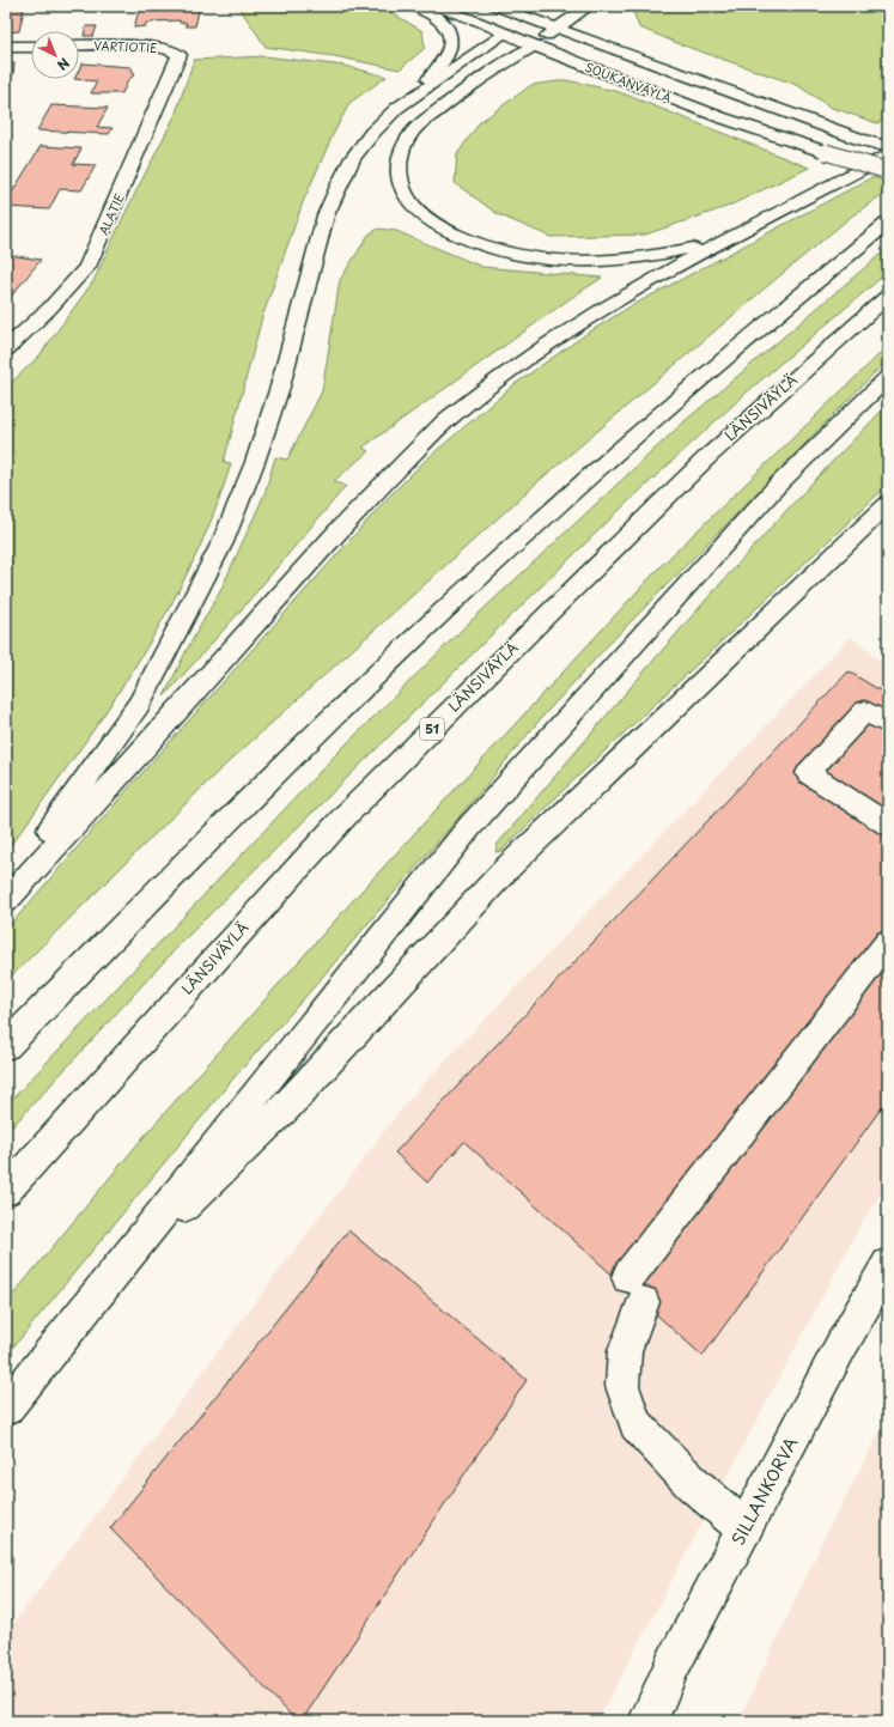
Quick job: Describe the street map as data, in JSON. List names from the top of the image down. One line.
{"streets":{"main road":["VARTIOTIE","SOUKANVÄYLÄ","ALATIE","LÄNSIVÄYLÄ","51","SILLANKORVA"]},"crossings":[["VARTIOTIE","ALATIE"]],"north":"bottom right"}
